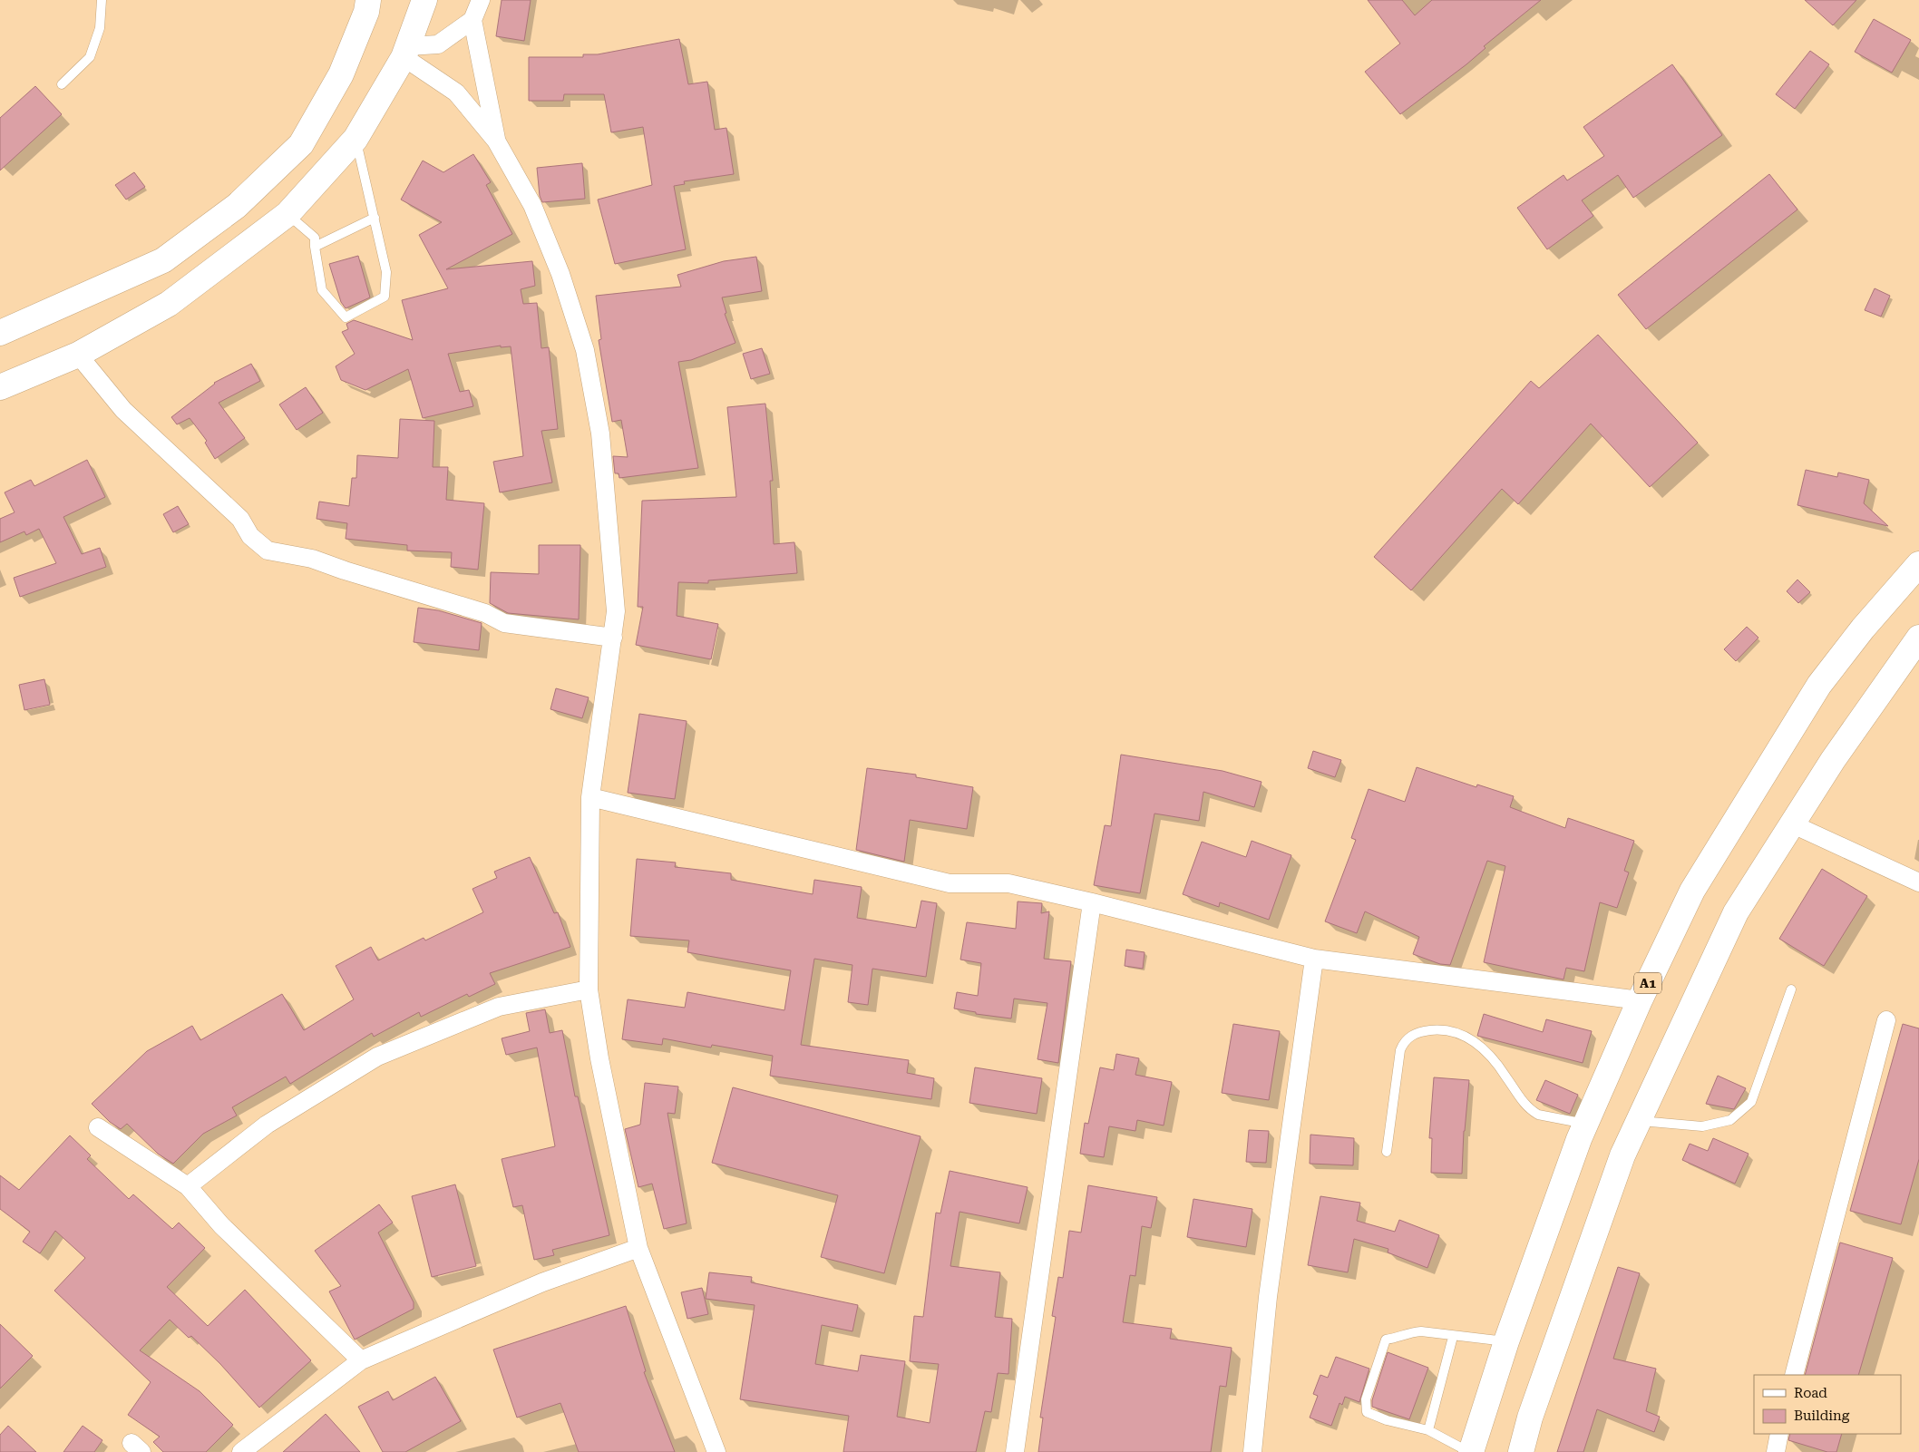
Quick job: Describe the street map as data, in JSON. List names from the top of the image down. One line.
{"streets":{"main road":["A1"]},"legend":["Road","Building"]}
